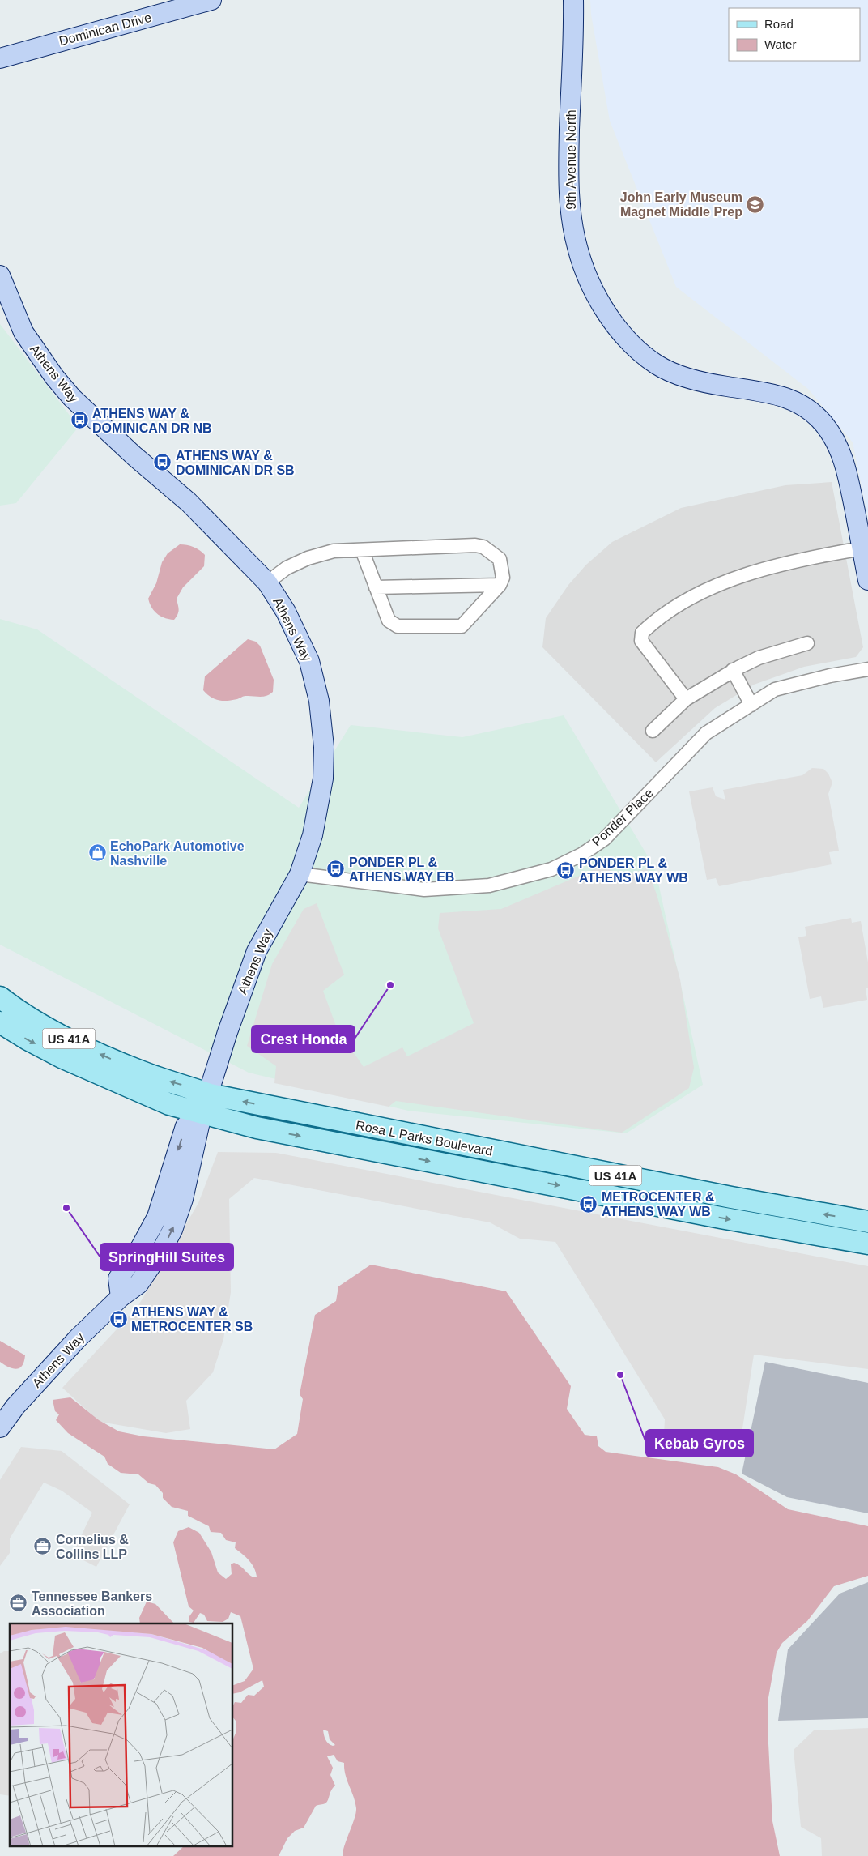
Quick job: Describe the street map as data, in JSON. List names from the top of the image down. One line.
{"streets":{"main road":["US 41A","Rosa L Parks Boulevard"],"street":["Dominican Drive","9th Avenue North","Athens Way","Ponder Place"]},"crossings":[["Athens Way","Ponder Place"],["Athens Way","Rosa L Parks Boulevard"]],"places":{"school or university":["John Early Museum Magnet Middle Prep"],"bus stop":["ATHENS WAY & DOMINICAN DR NB","ATHENS WAY & DOMINICAN DR SB","PONDER PL & ATHENS WAY EB","PONDER PL & ATHENS WAY WB","METROCENTER & ATHENS WAY WB","ATHENS WAY & METROCENTER SB"],"shop":["EchoPark Automotive Nashville"],"other":["Crest Honda","SpringHill Suites","Kebab Gyros"],"office":["Cornelius & Collins LLP","Tennessee Bankers Association"]},"legend":["Road","Water"]}
